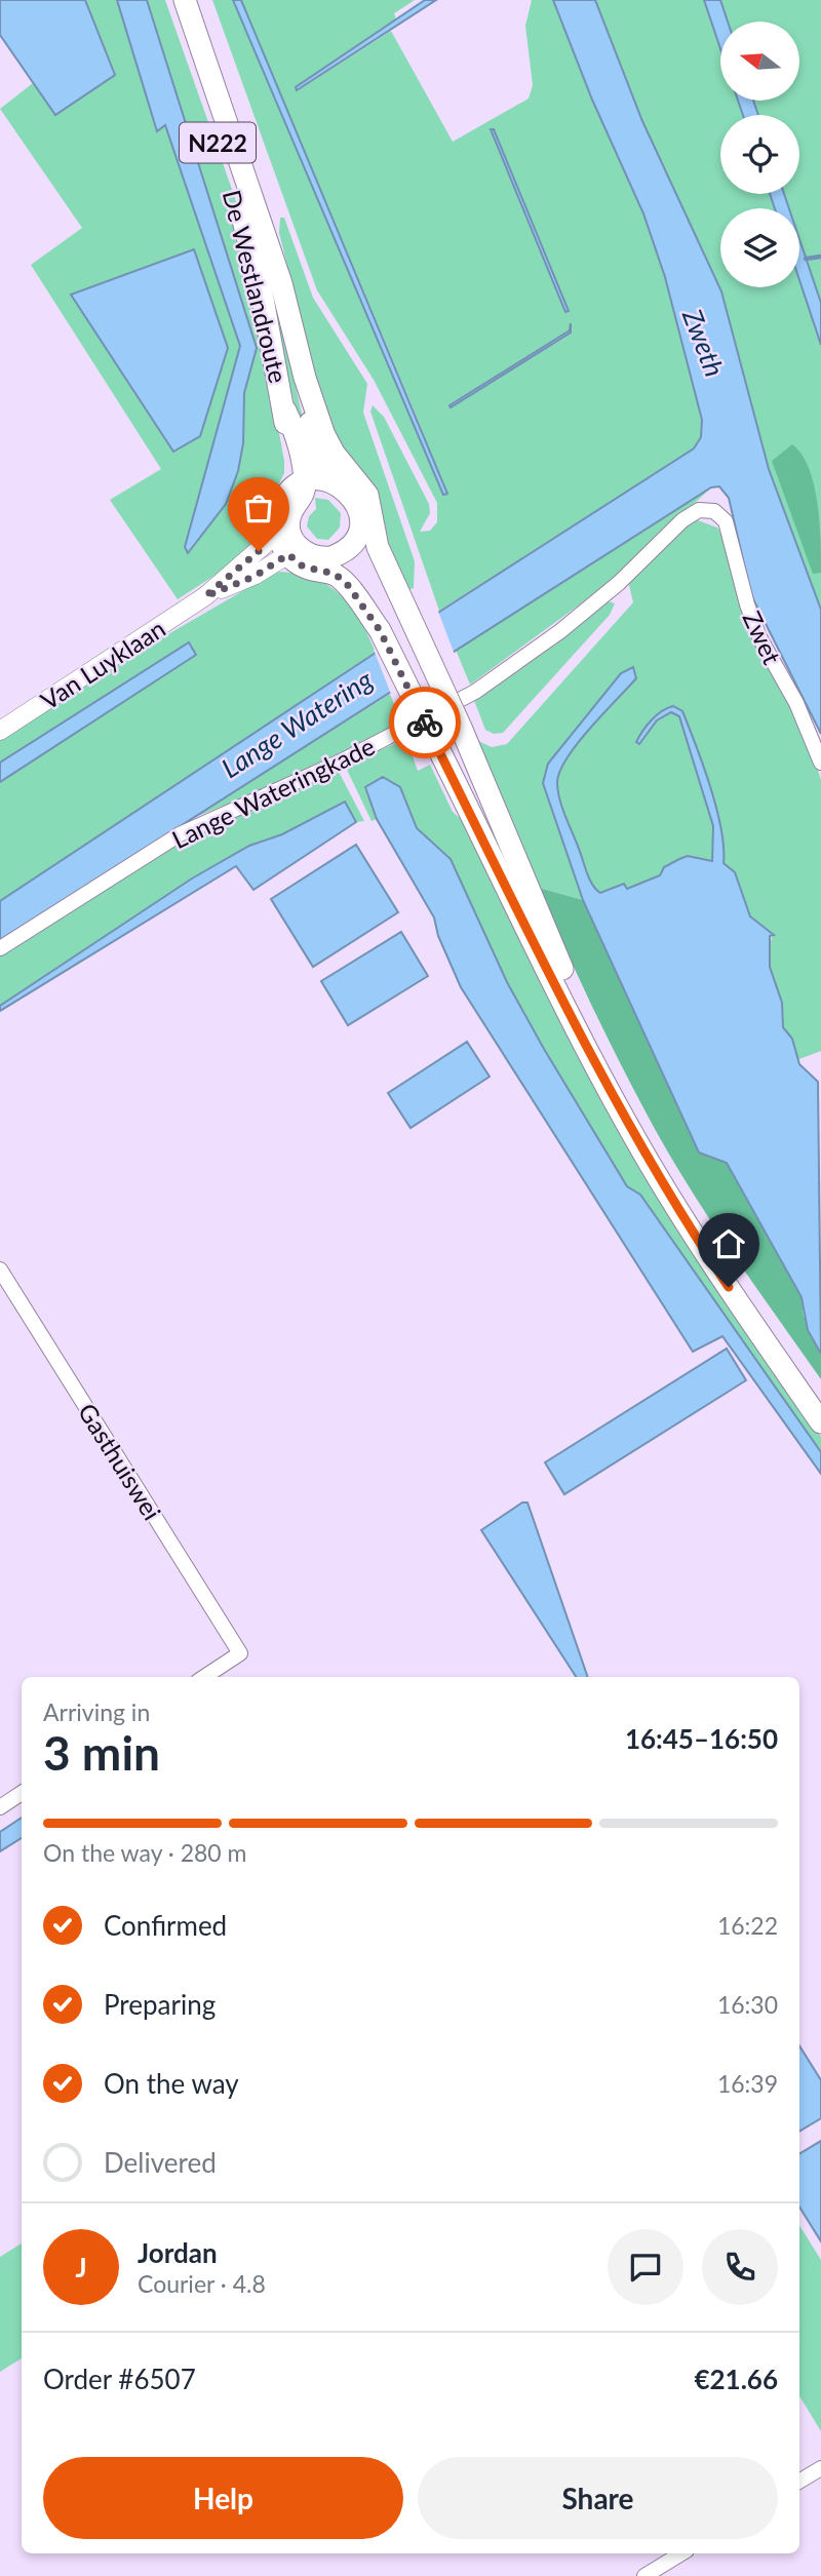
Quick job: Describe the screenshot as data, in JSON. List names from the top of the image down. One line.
{"streets":{"main road":["N222","De Westlandroute"],"street":["Zwet","Van Luyklaan","Lange Wateringkade","Gasthuiswei"]},"crossings":[["N222","De Westlandroute"],["N222","Van Luyklaan"],["Zwet","Lange Wateringkade"]],"water":["Zweth","Lange Watering"],"north":"left","page":{"heading":["3 min","Arriving in","16:45–16:50"],"panel":["Jordan","Courier · 4.8","Order #6507","€21.66"],"bar":"On the way · 280 m","list":[["Confirmed","16:22"],["Preparing","16:30"],["On the way","16:39"],"Delivered"],"round":"J","buttons":["Help","Share"]}}
